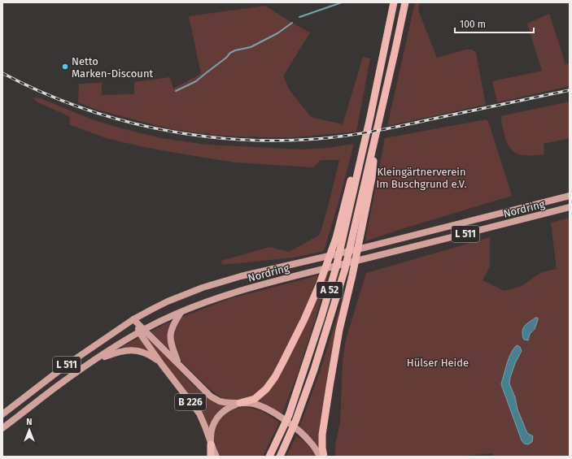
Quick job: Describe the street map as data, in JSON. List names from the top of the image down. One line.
{"streets":{"highway":["A 52"],"main road":["Nordring","L 511","B 226"]},"crossings":[["Nordring","B 226"]],"parks":["Kleingärtnerverein Im Buschgrund e.V.","Hülser Heide"],"places":["Netto Marken-Discount"],"scale_bar":"100 m","north":"top"}
